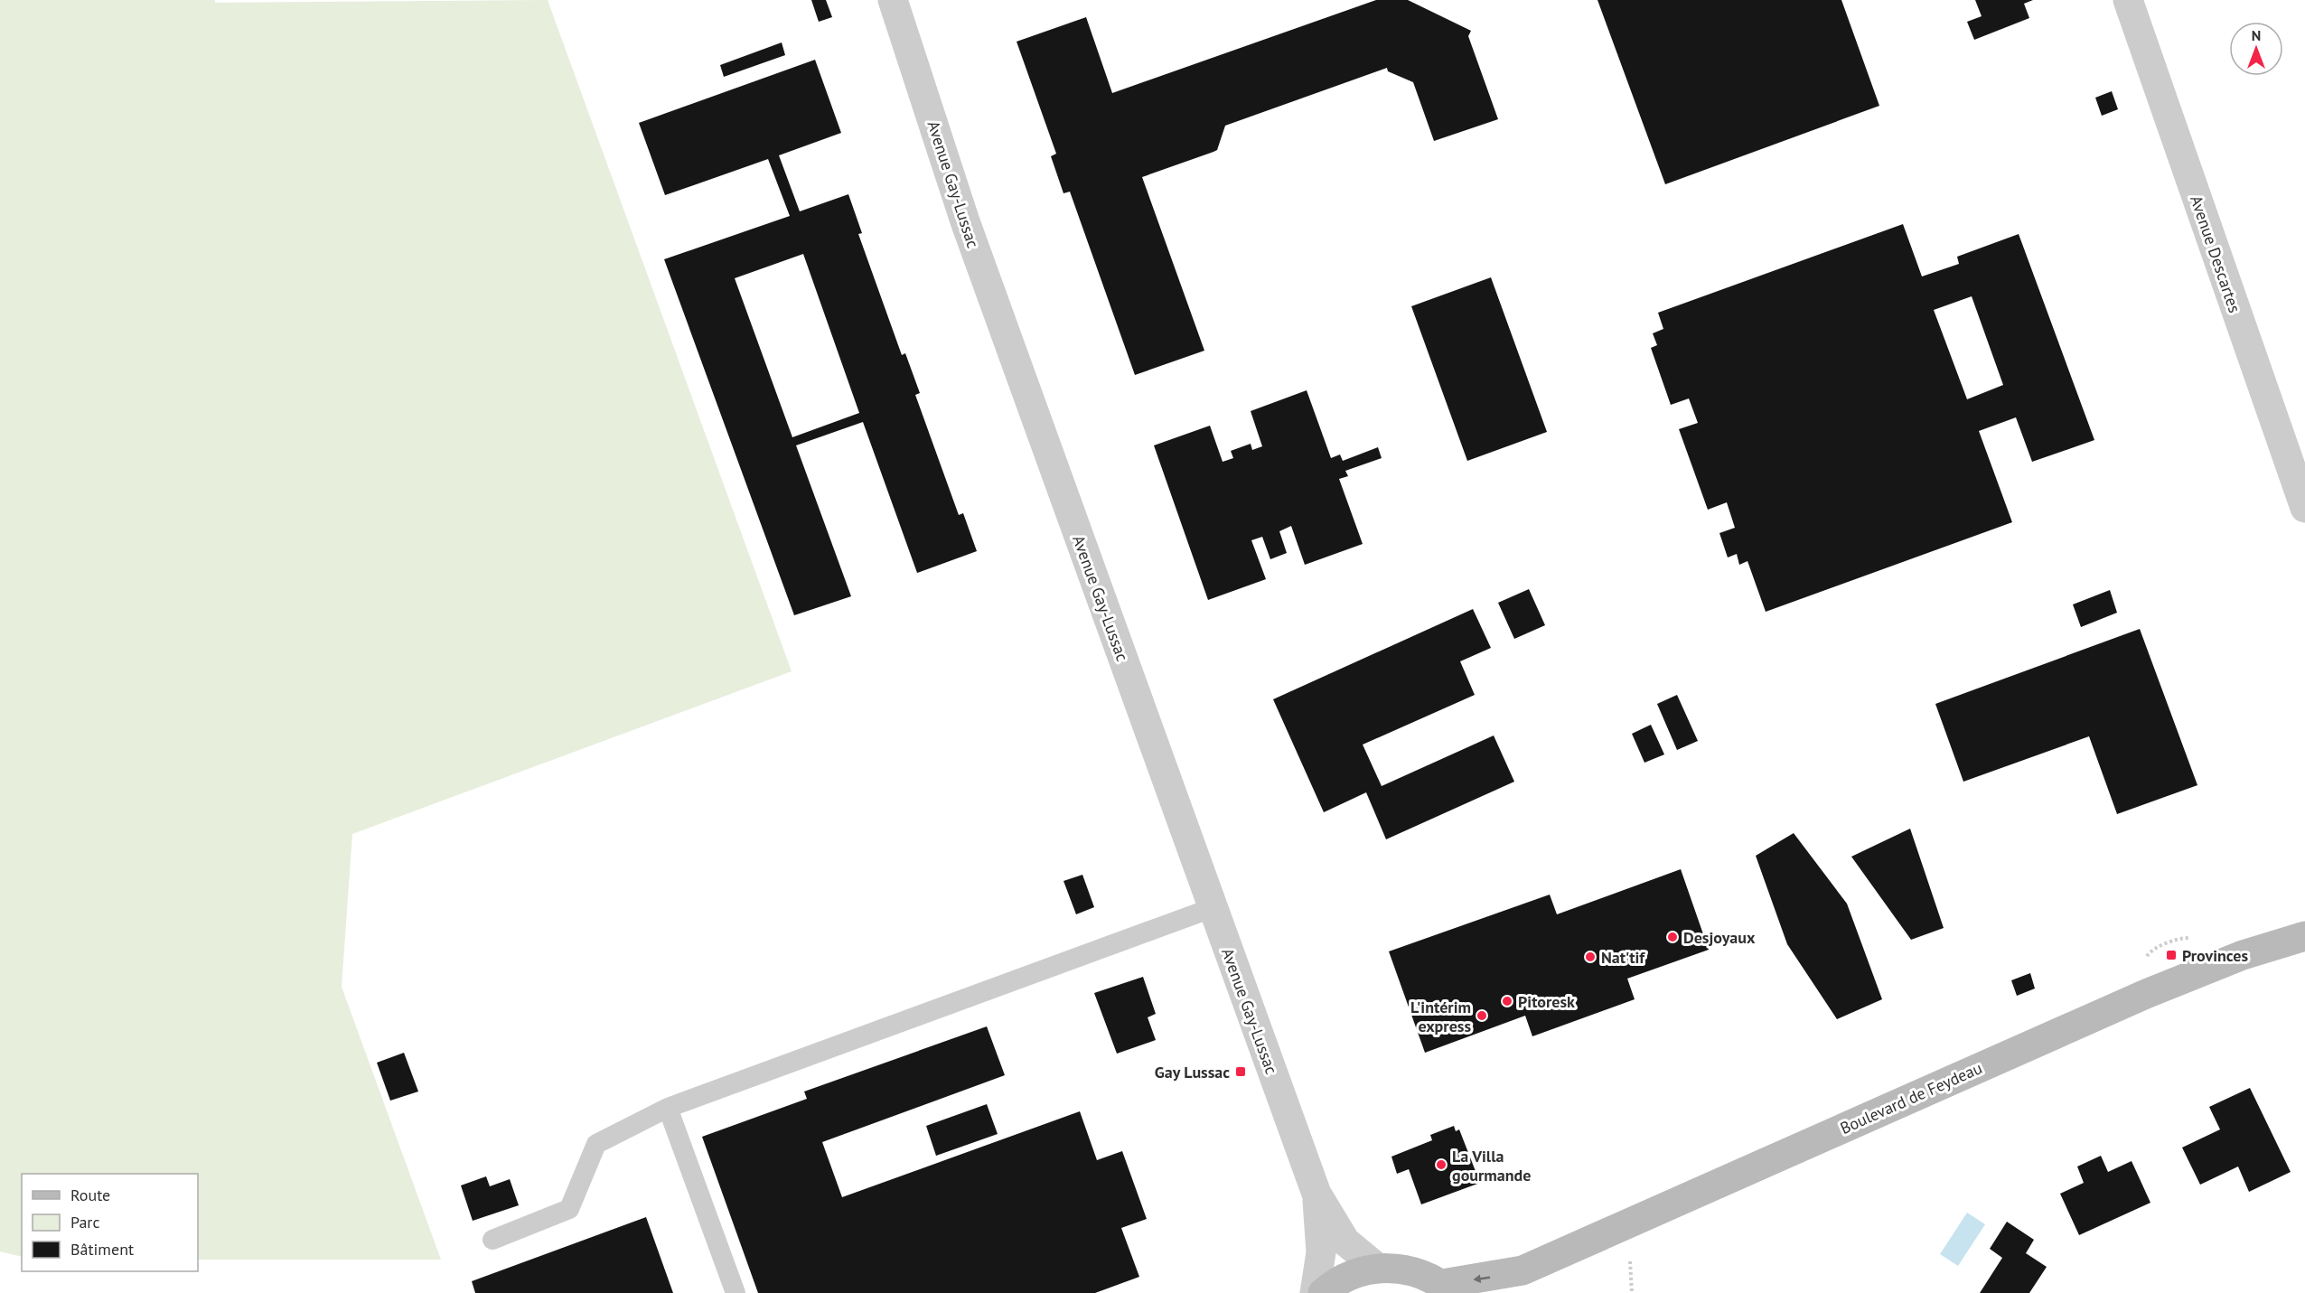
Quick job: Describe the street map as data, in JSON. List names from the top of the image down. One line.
{"streets":{"main road":["Boulevard de Feydeau"],"street":["Avenue Gay-Lussac","Avenue Descartes"]},"places":{"other":["Desjoyaux","Nat'tif","Pitoresk","L'intérim express","La Villa gourmande"],"transit":["Provinces","Gay Lussac"]},"legend":["Route","Parc","Bâtiment"],"north":"top"}
